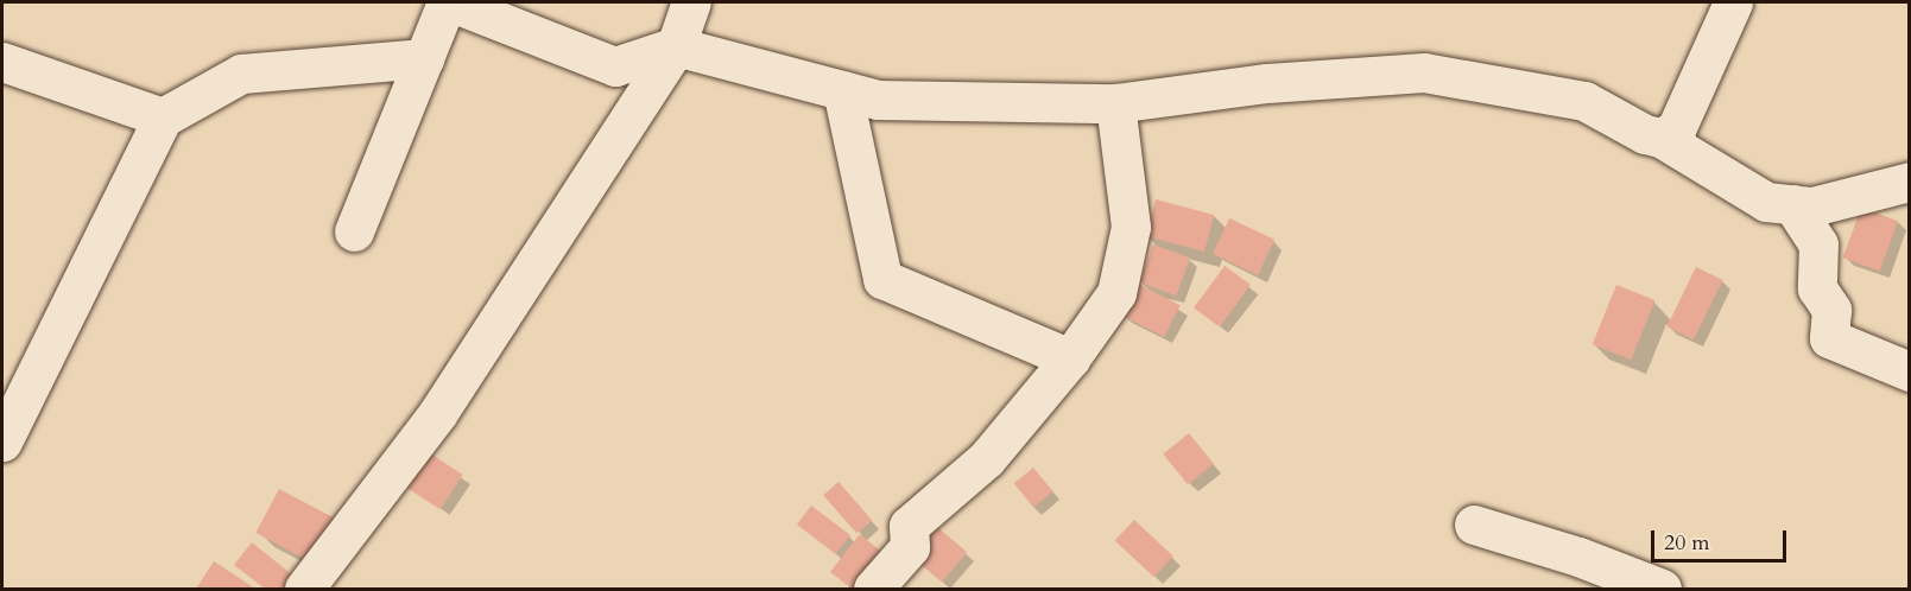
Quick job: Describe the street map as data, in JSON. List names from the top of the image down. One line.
{"scale_bar":"20 m"}
